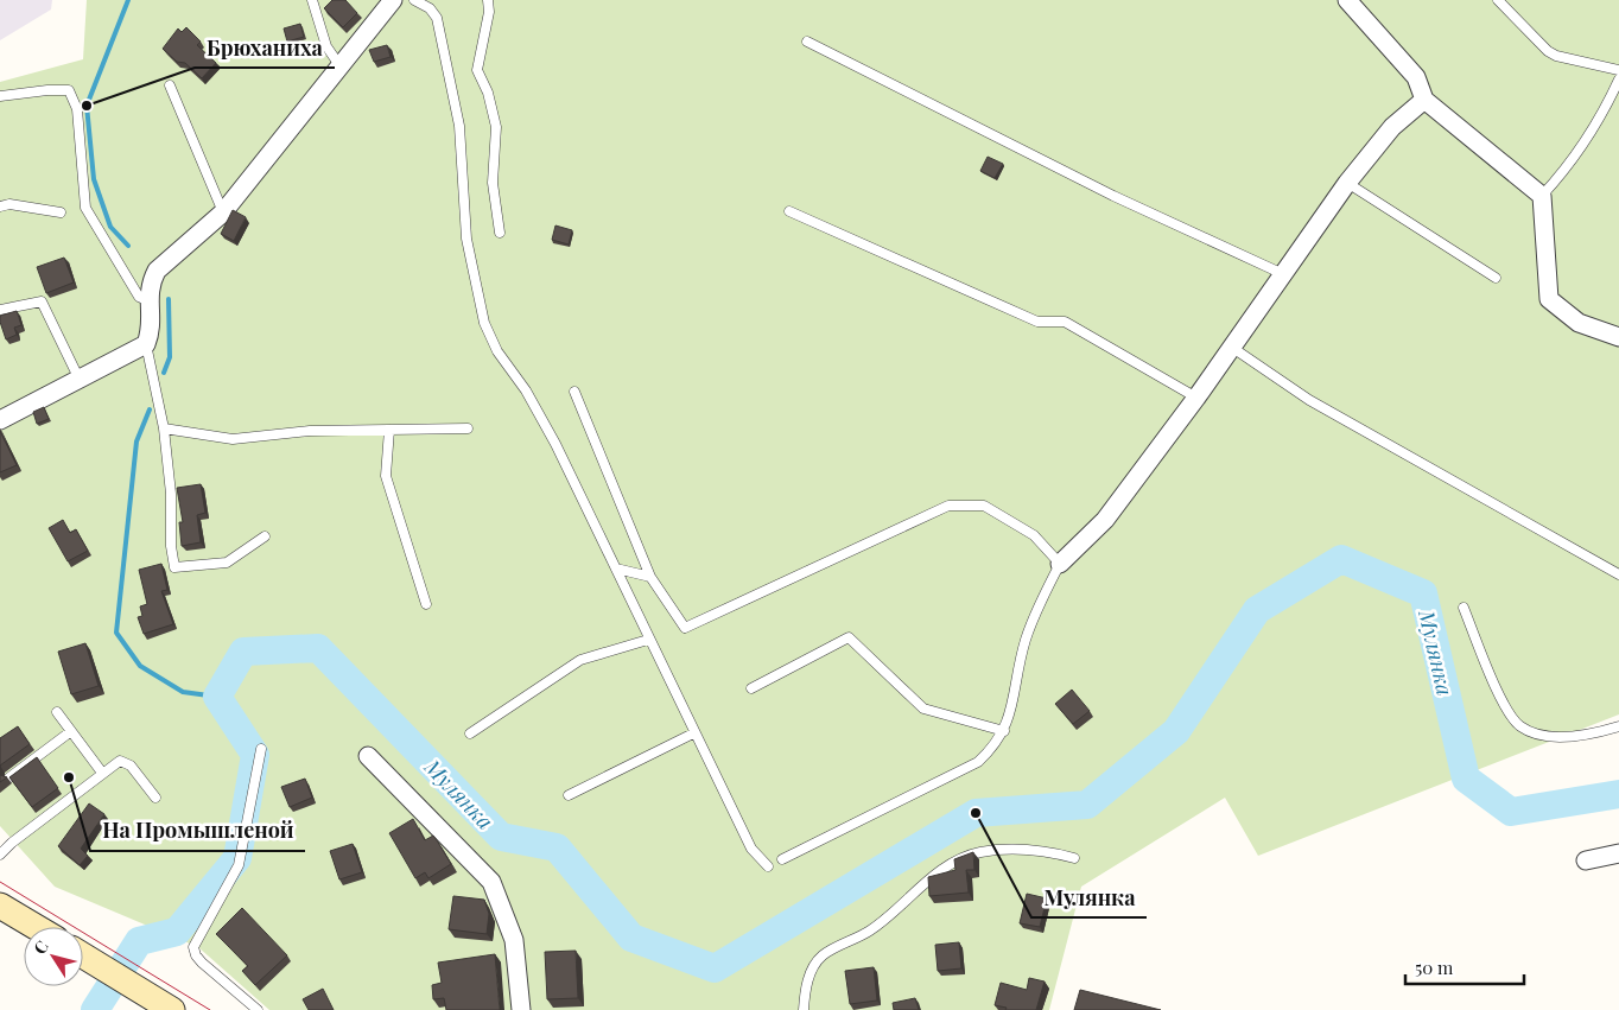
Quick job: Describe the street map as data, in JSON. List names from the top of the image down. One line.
{"water":["Мулянка"],"places":["Брюханиха","На Промышленой","Мулянка"],"scale_bar":"50 m","north":"top left"}
